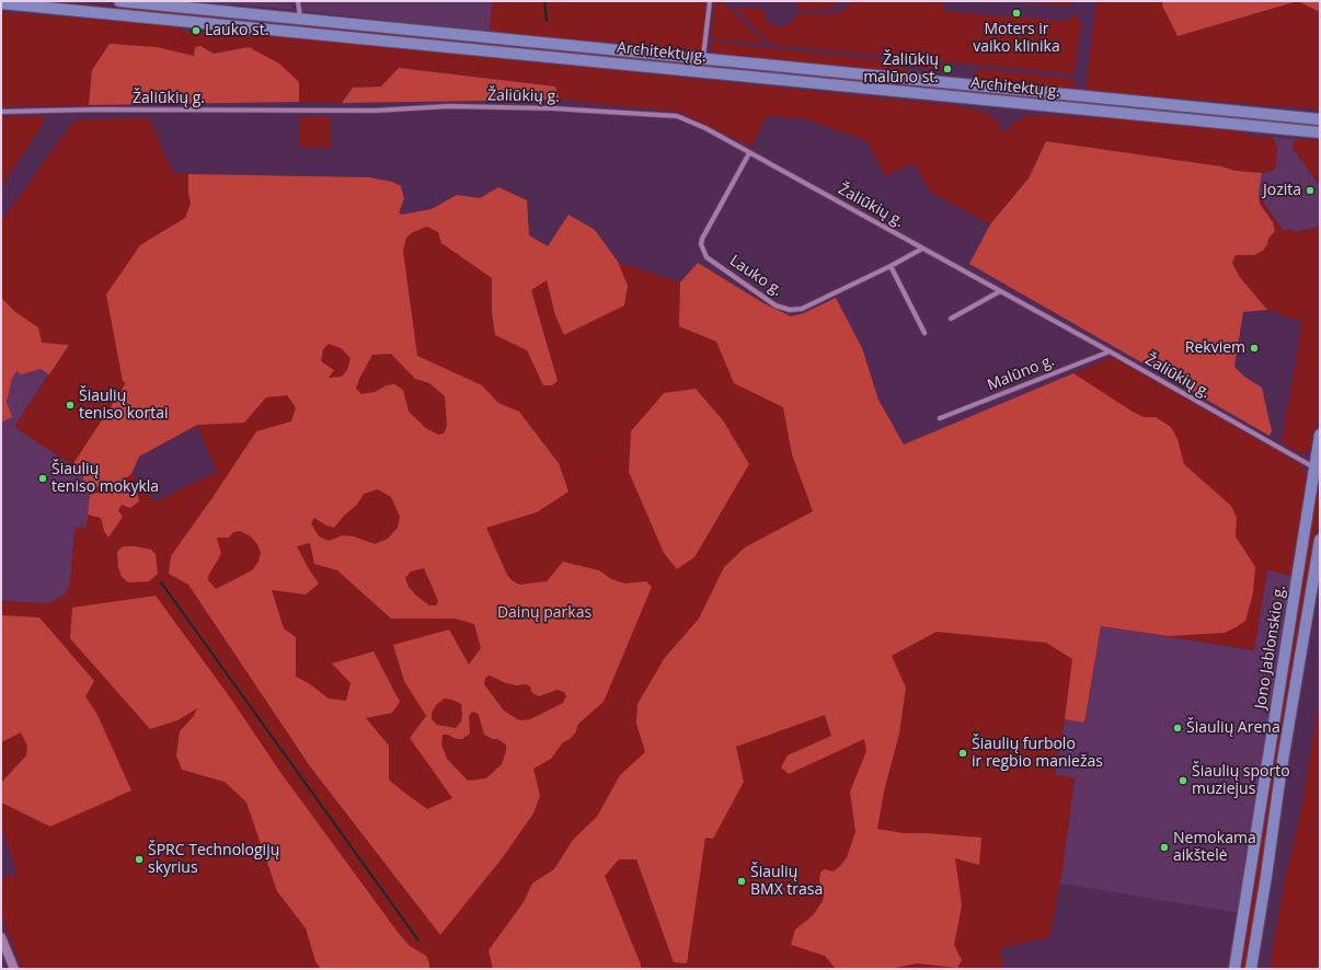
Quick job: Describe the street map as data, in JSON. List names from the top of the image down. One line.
{"streets":{"main road":["Architektų g.","Jono Jablonskio g."],"street":["Žaliūkių g.","Lauko g.","Malūno g."]},"crossings":[["Žaliūkių g.","Lauko g."],["Žaliūkių g.","Malūno g."],["Žaliūkių g.","Jono Jablonskio g."]],"parks":["Dainų parkas"],"places":["Moters ir vaiko klinika","Lauko st.","Žaliūkių malūno st.","Jozita","Rekviem","Šiaulių teniso kortai","Šiaulių teniso mokykla","Šiaulių Arena","Šiaulių furbolo ir regbio maniežas","Šiaulių sporto muziejus","Nemokama aikštelė","ŠPRC Technologijų skyrius","Šiaulių BMX trasa"]}
